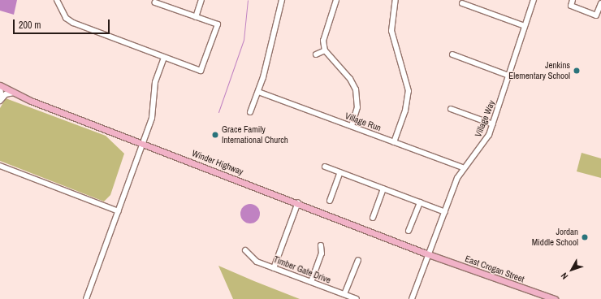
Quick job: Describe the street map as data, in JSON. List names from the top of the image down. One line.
{"streets":{"main road":["Winder Highway","East Crogan Street"],"street":["Village Way","Village Run","Timber Gate Drive"]},"crossings":[["Village Way","Village Run"],["Village Way","Winder Highway"],["Village Way","East Crogan Street"],["Winder Highway","East Crogan Street"]],"places":["Jenkins Elementary School","Grace Family International Church","Jordan Middle School"],"scale_bar":"200 m","north":"bottom left"}
